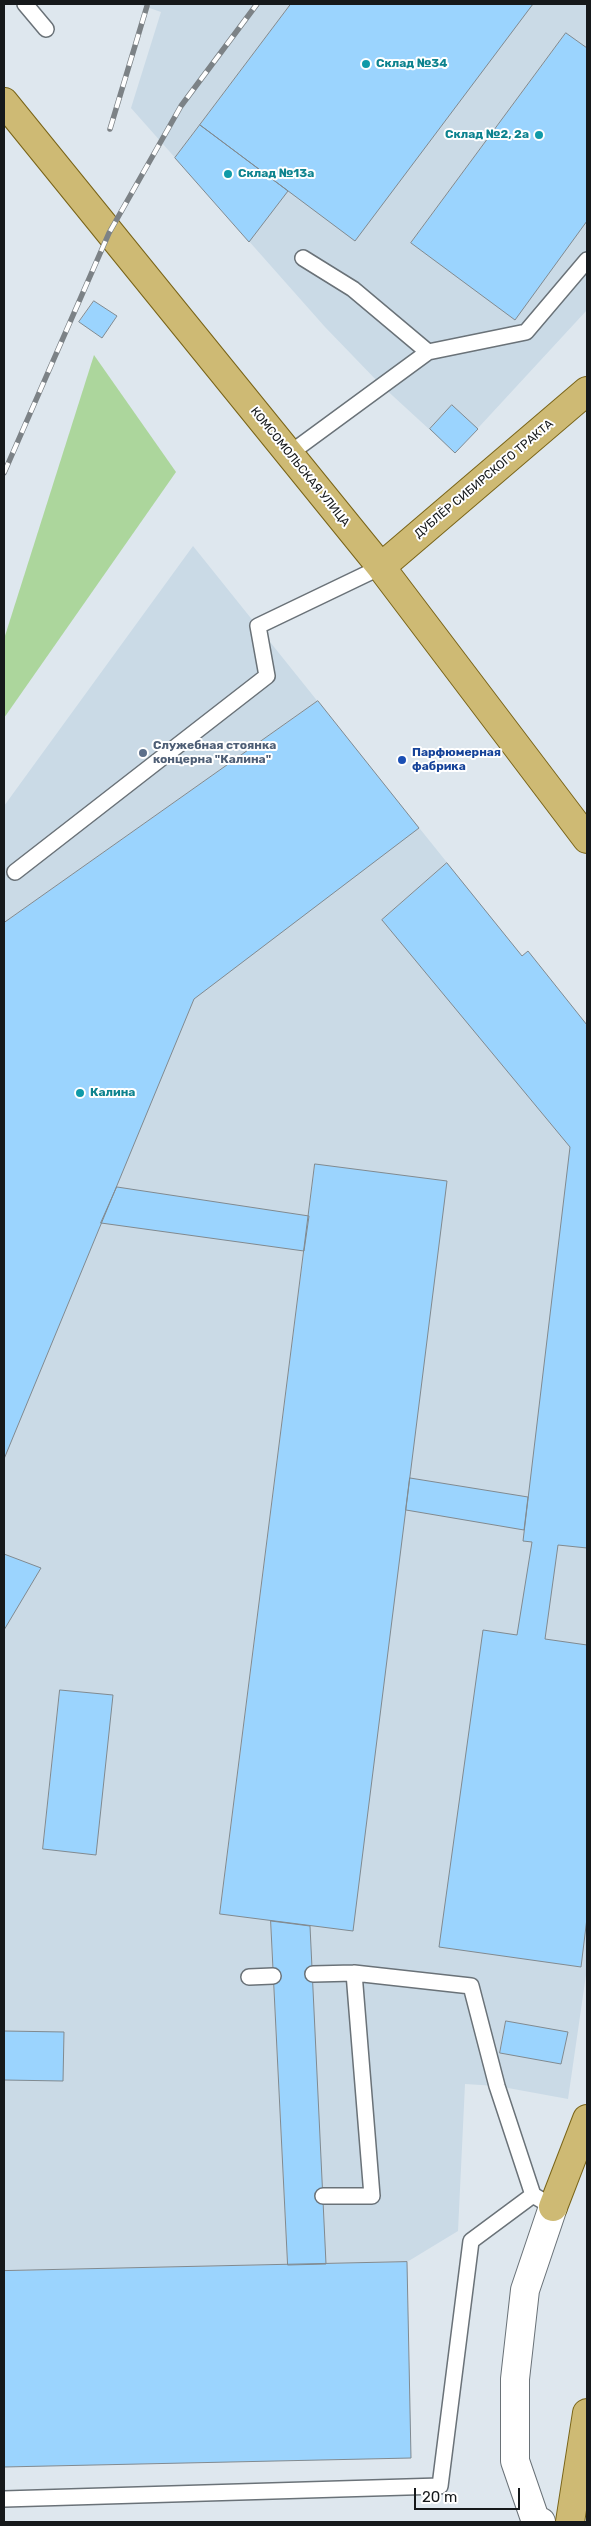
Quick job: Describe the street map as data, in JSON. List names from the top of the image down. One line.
{"streets":{"main road":["КОМСОМОЛЬСКАЯ УЛИЦА","ДУБЛЁР СИБИРСКОГО ТРАКТА"]},"crossings":[["КОМСОМОЛЬСКАЯ УЛИЦА","ДУБЛЁР СИБИРСКОГО ТРАКТА"]],"places":["Склад №34","Склад №2, 2а","Склад №13а","Служебная стоянка концерна \"Калина\"","Парфюмерная фабрика","Калина"],"scale_bar":"20 m"}
